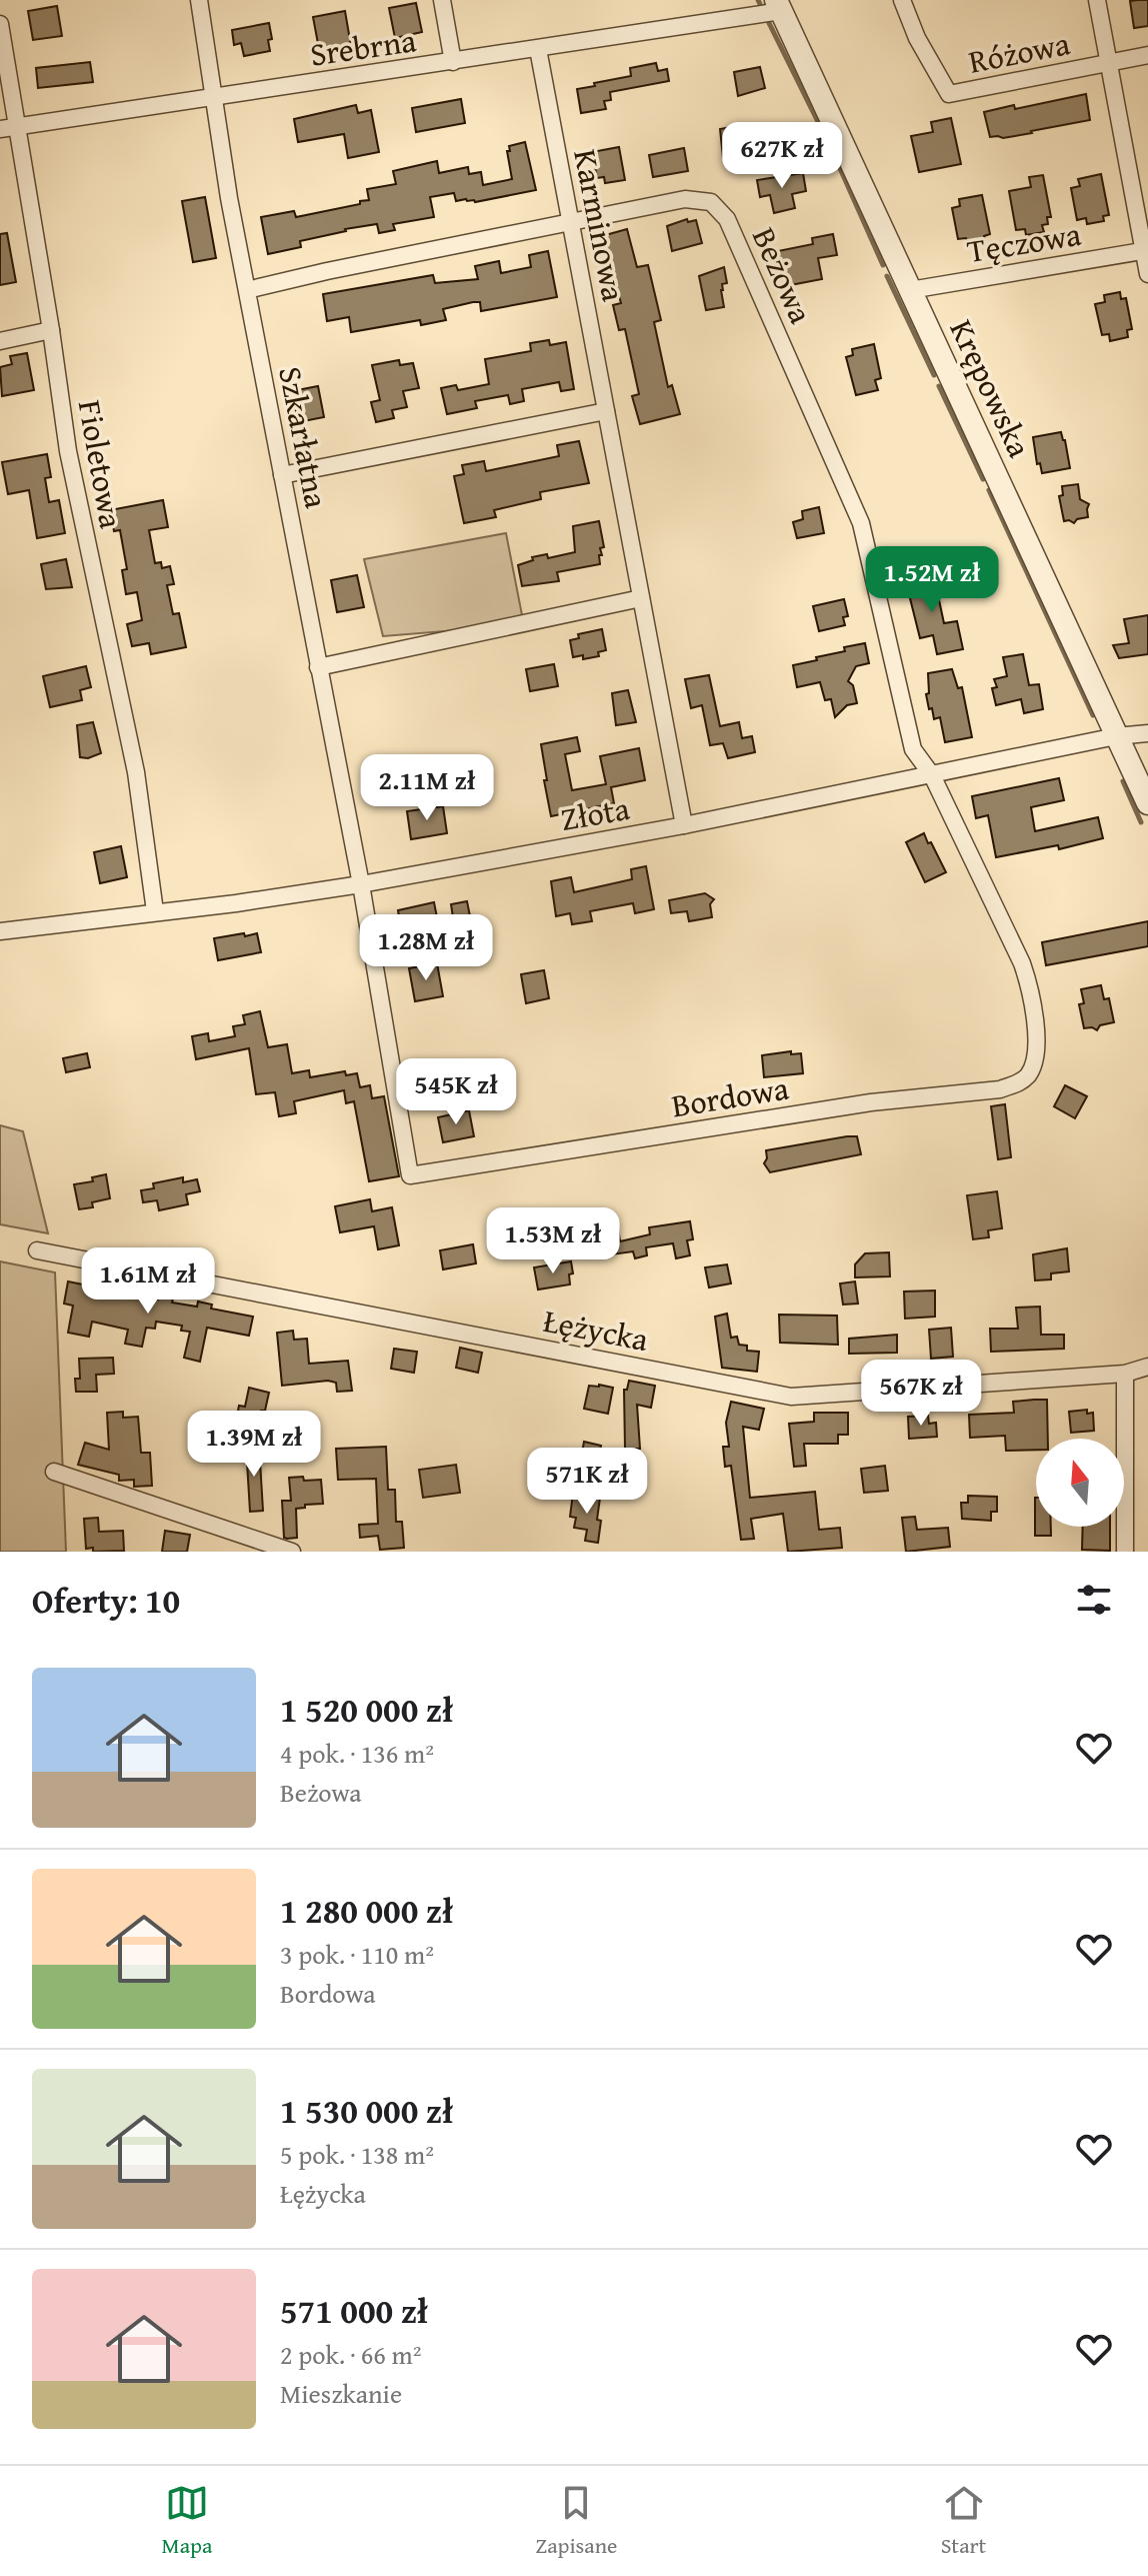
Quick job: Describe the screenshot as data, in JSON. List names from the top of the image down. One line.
{"streets":{"street":["Srebrna","Różowa","Karminowa","Tęczowa","Beżowa","Krępowska","Szkarłatna","Fioletowa","Złota","Bordowa","Łężycka"]},"crossings":[["Srebrna","Karminowa"],["Srebrna","Krępowska"],["Srebrna","Szkarłatna"],["Srebrna","Fioletowa"],["Karminowa","Beżowa"],["Karminowa","Złota"],["Tęczowa","Krępowska"],["Beżowa","Szkarłatna"],["Beżowa","Złota"],["Beżowa","Bordowa"],["Krępowska","Złota"],["Szkarłatna","Złota"],["Szkarłatna","Bordowa"],["Fioletowa","Złota"],["Złota","Bordowa"]],"north":"top","page":{"price":["627K zł","1.52M zł","2.11M zł","1.28M zł","545K zł","1.53M zł","1.61M zł","567K zł","1.39M zł","571K zł"],"heading":"Oferty: 10","list":[{"name":"1 520 000 zł","note":"4 pok. · 136 m² · Beżowa"},{"name":"1 280 000 zł","note":"3 pok. · 110 m² · Bordowa"},{"name":"1 530 000 zł","note":"5 pok. · 138 m² · Łężycka"},{"name":"571 000 zł","note":"2 pok. · 66 m² · Mieszkanie"}],"tabs":["Mapa","Zapisane","Start"]}}
